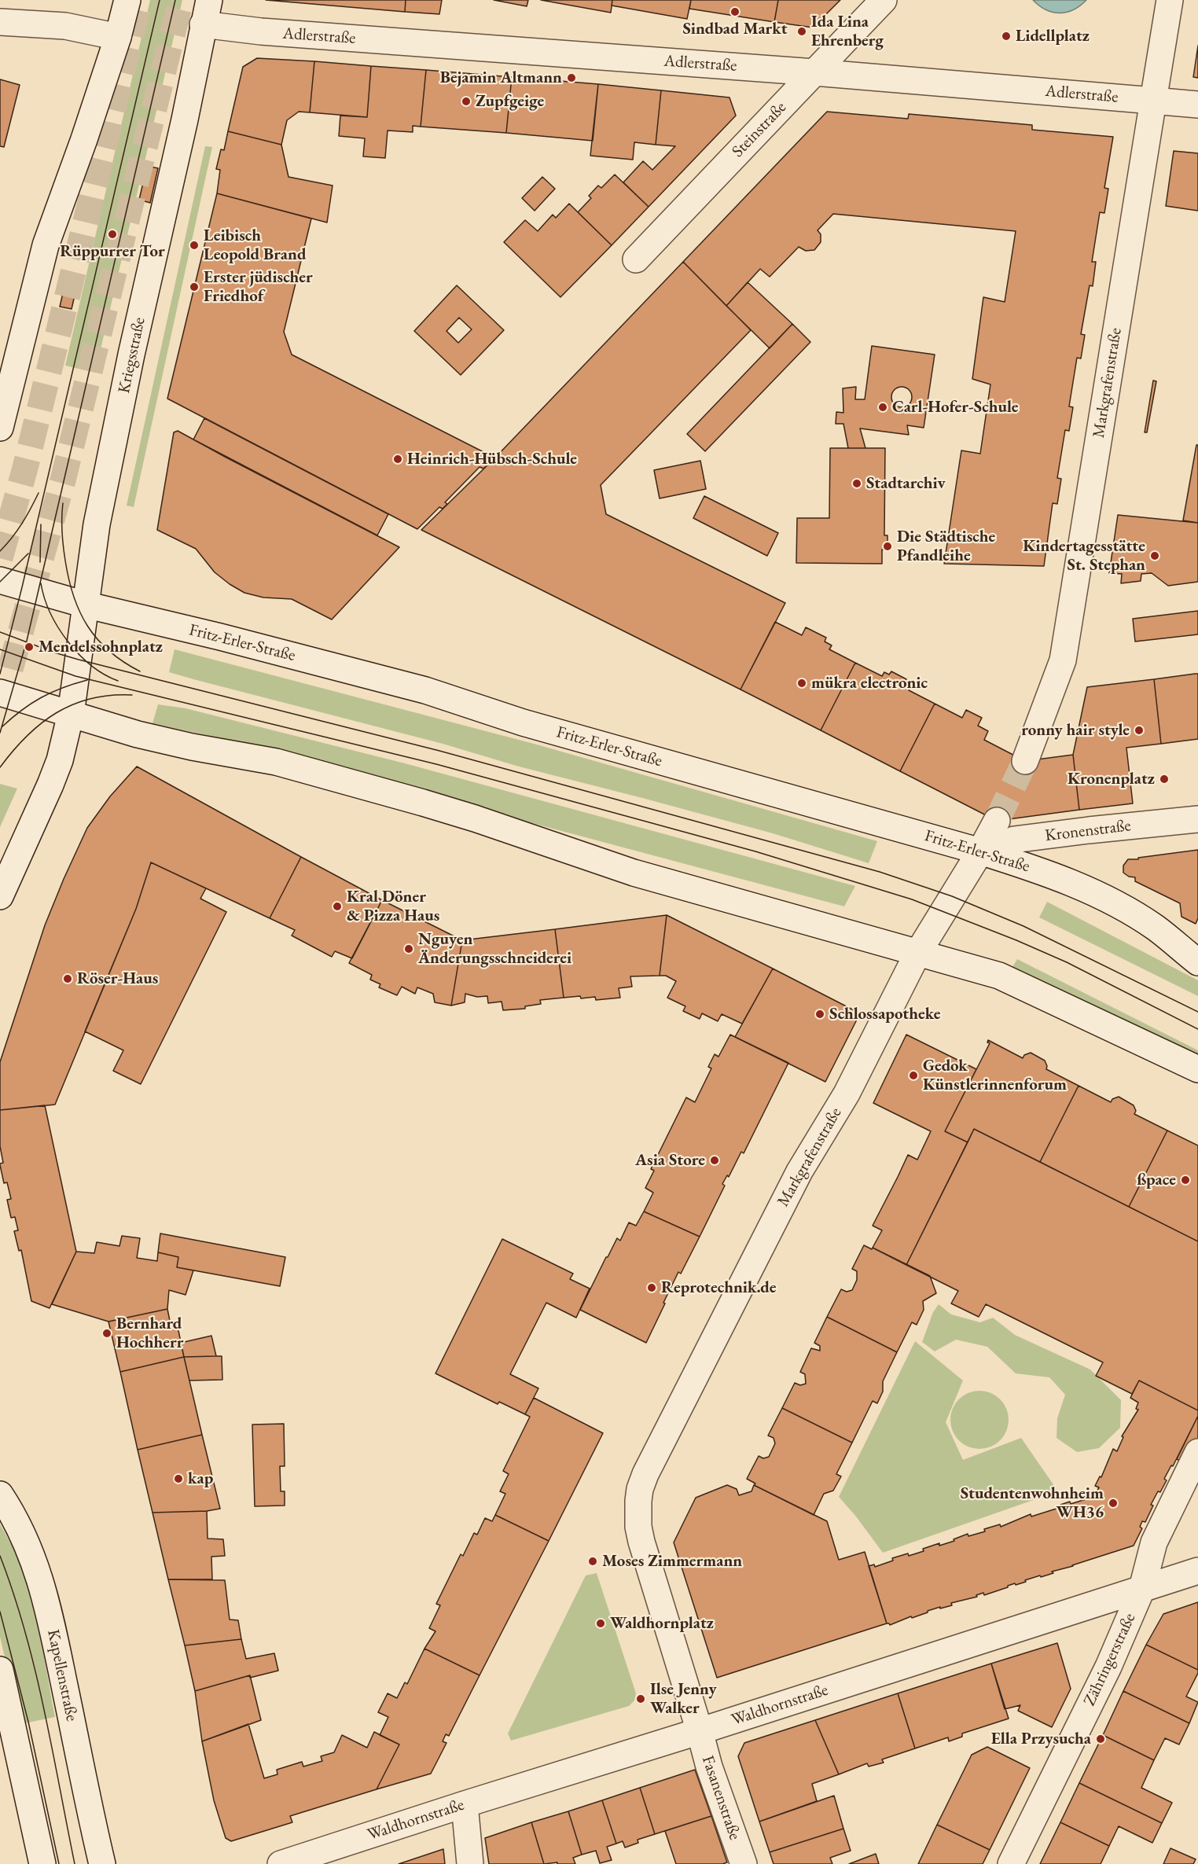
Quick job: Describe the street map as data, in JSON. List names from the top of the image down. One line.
{"streets":{"street":["Adlerstraße","Steinstraße","Kriegsstraße","Markgrafenstraße","Fritz-Erler-Straße","Kronenstraße","Zähringerstraße","Kapellenstraße","Waldhornstraße","Fasanenstraße"]},"crossings":[["Adlerstraße","Steinstraße"],["Adlerstraße","Kriegsstraße"],["Adlerstraße","Markgrafenstraße"],["Kriegsstraße","Fritz-Erler-Straße"],["Markgrafenstraße","Fritz-Erler-Straße"],["Markgrafenstraße","Kronenstraße"],["Markgrafenstraße","Waldhornstraße"],["Markgrafenstraße","Fasanenstraße"],["Fritz-Erler-Straße","Kronenstraße"],["Zähringerstraße","Waldhornstraße"],["Waldhornstraße","Fasanenstraße"]],"places":["Sindbad Markt","Ida Lina Ehrenberg","Lidellplatz","Bejamin Altmann","Zupfgeige","Rüppurrer Tor","Leibisch Leopold Brand","Erster jüdischer Friedhof","Carl-Hofer-Schule","Heinrich-Hübsch-Schule","Stadtarchiv","Die Städtische Pfandleihe","Kindertagesstätte St. Stephan","Mendelssohnplatz","mükra electronic","ronny hair style","Kronenplatz","Kral Döner & Pizza Haus","Nguyen Änderungsschneiderei","Röser-Haus","Schlossapotheke","Gedok Künstlerinnenforum","Asia Store","ßpace","Reprotechnik.de","Bernhard Hochherr","kap","Studentenwohnheim WH36","Moses Zimmermann","Waldhornplatz","Ilse Jenny Walker","Ella Przysucha"]}
